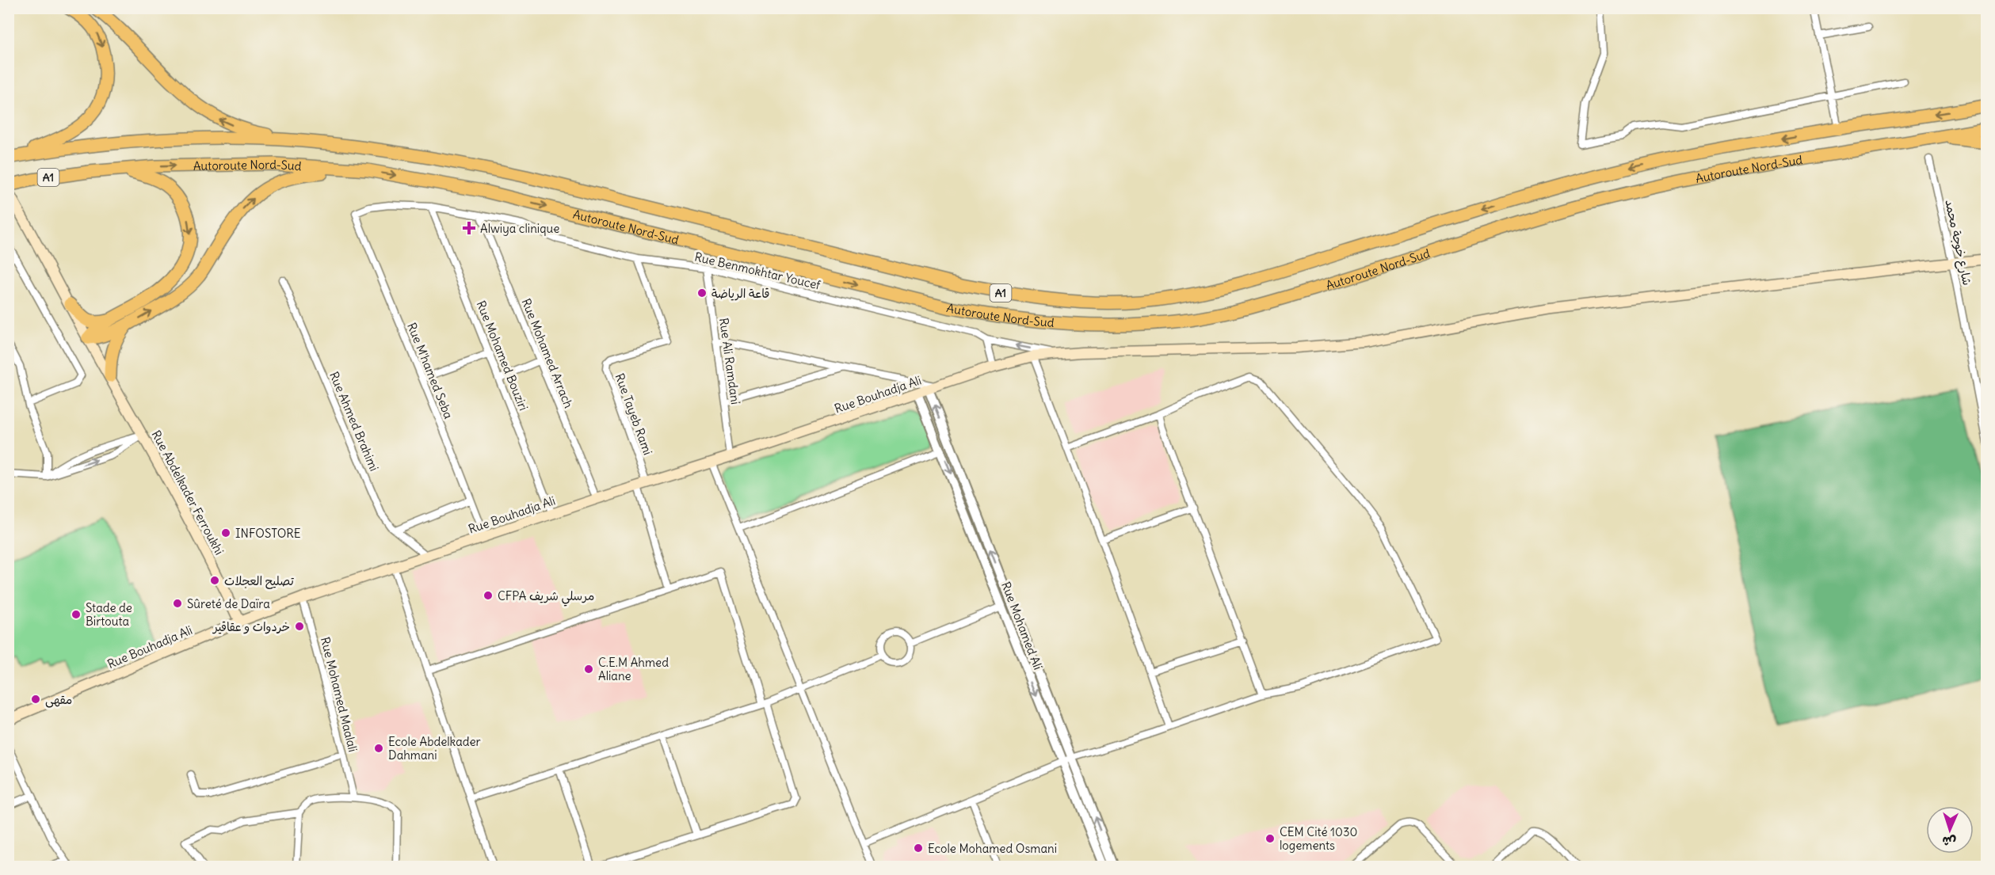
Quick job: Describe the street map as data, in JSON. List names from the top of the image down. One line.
{"streets":{"highway":["Autoroute Nord-Sud","A1"],"main road":["Rue Bouhadja Ali","Rue Abdelkader Ferroukhi"],"street":["شارع خوجة محمد","Rue Benmokhtar Youcef","Rue Mohamed Arrach","Rue Mohamed Bouziri","Rue Ali Ramdani","Rue M'hamed Seba","Rue Tayeb Rami","Rue Ahmed Brahimi","Rue Mohamed Ali","Rue Mohamed Maalali"]},"crossings":[["شارع خوجة محمد","Rue Bouhadja Ali"],["Rue Benmokhtar Youcef","Rue Mohamed Arrach"],["Rue Benmokhtar Youcef","Rue Mohamed Bouziri"],["Rue Benmokhtar Youcef","Rue Ali Ramdani"],["Rue Benmokhtar Youcef","Rue M'hamed Seba"],["Rue Benmokhtar Youcef","Rue Bouhadja Ali"],["Rue Benmokhtar Youcef","Rue Tayeb Rami"],["Rue Mohamed Arrach","Rue Bouhadja Ali"],["Rue Mohamed Bouziri","Rue Bouhadja Ali"],["Rue Ali Ramdani","Rue Bouhadja Ali"],["Rue M'hamed Seba","Rue Bouhadja Ali"],["Rue Bouhadja Ali","Rue Tayeb Rami"],["Rue Bouhadja Ali","Rue Ahmed Brahimi"],["Rue Bouhadja Ali","Rue Abdelkader Ferroukhi"],["Rue Bouhadja Ali","Rue Mohamed Ali"],["Rue Bouhadja Ali","Rue Mohamed Maalali"]],"places":{"health":["Alwiya clinique"],"other":["قاعة الرياضة","INFOSTORE","تصليح العجلات","CFPA مرسلي شريف","Sûreté de Daïra","Stade de Birtouta","خردوات و عقاقير","C.E.M Ahmed Aliane","مقهى","Ecole Abdelkader Dahmani","CEM Cité 1030 logements","Ecole Mohamed Osmani"]},"north":"bottom"}
